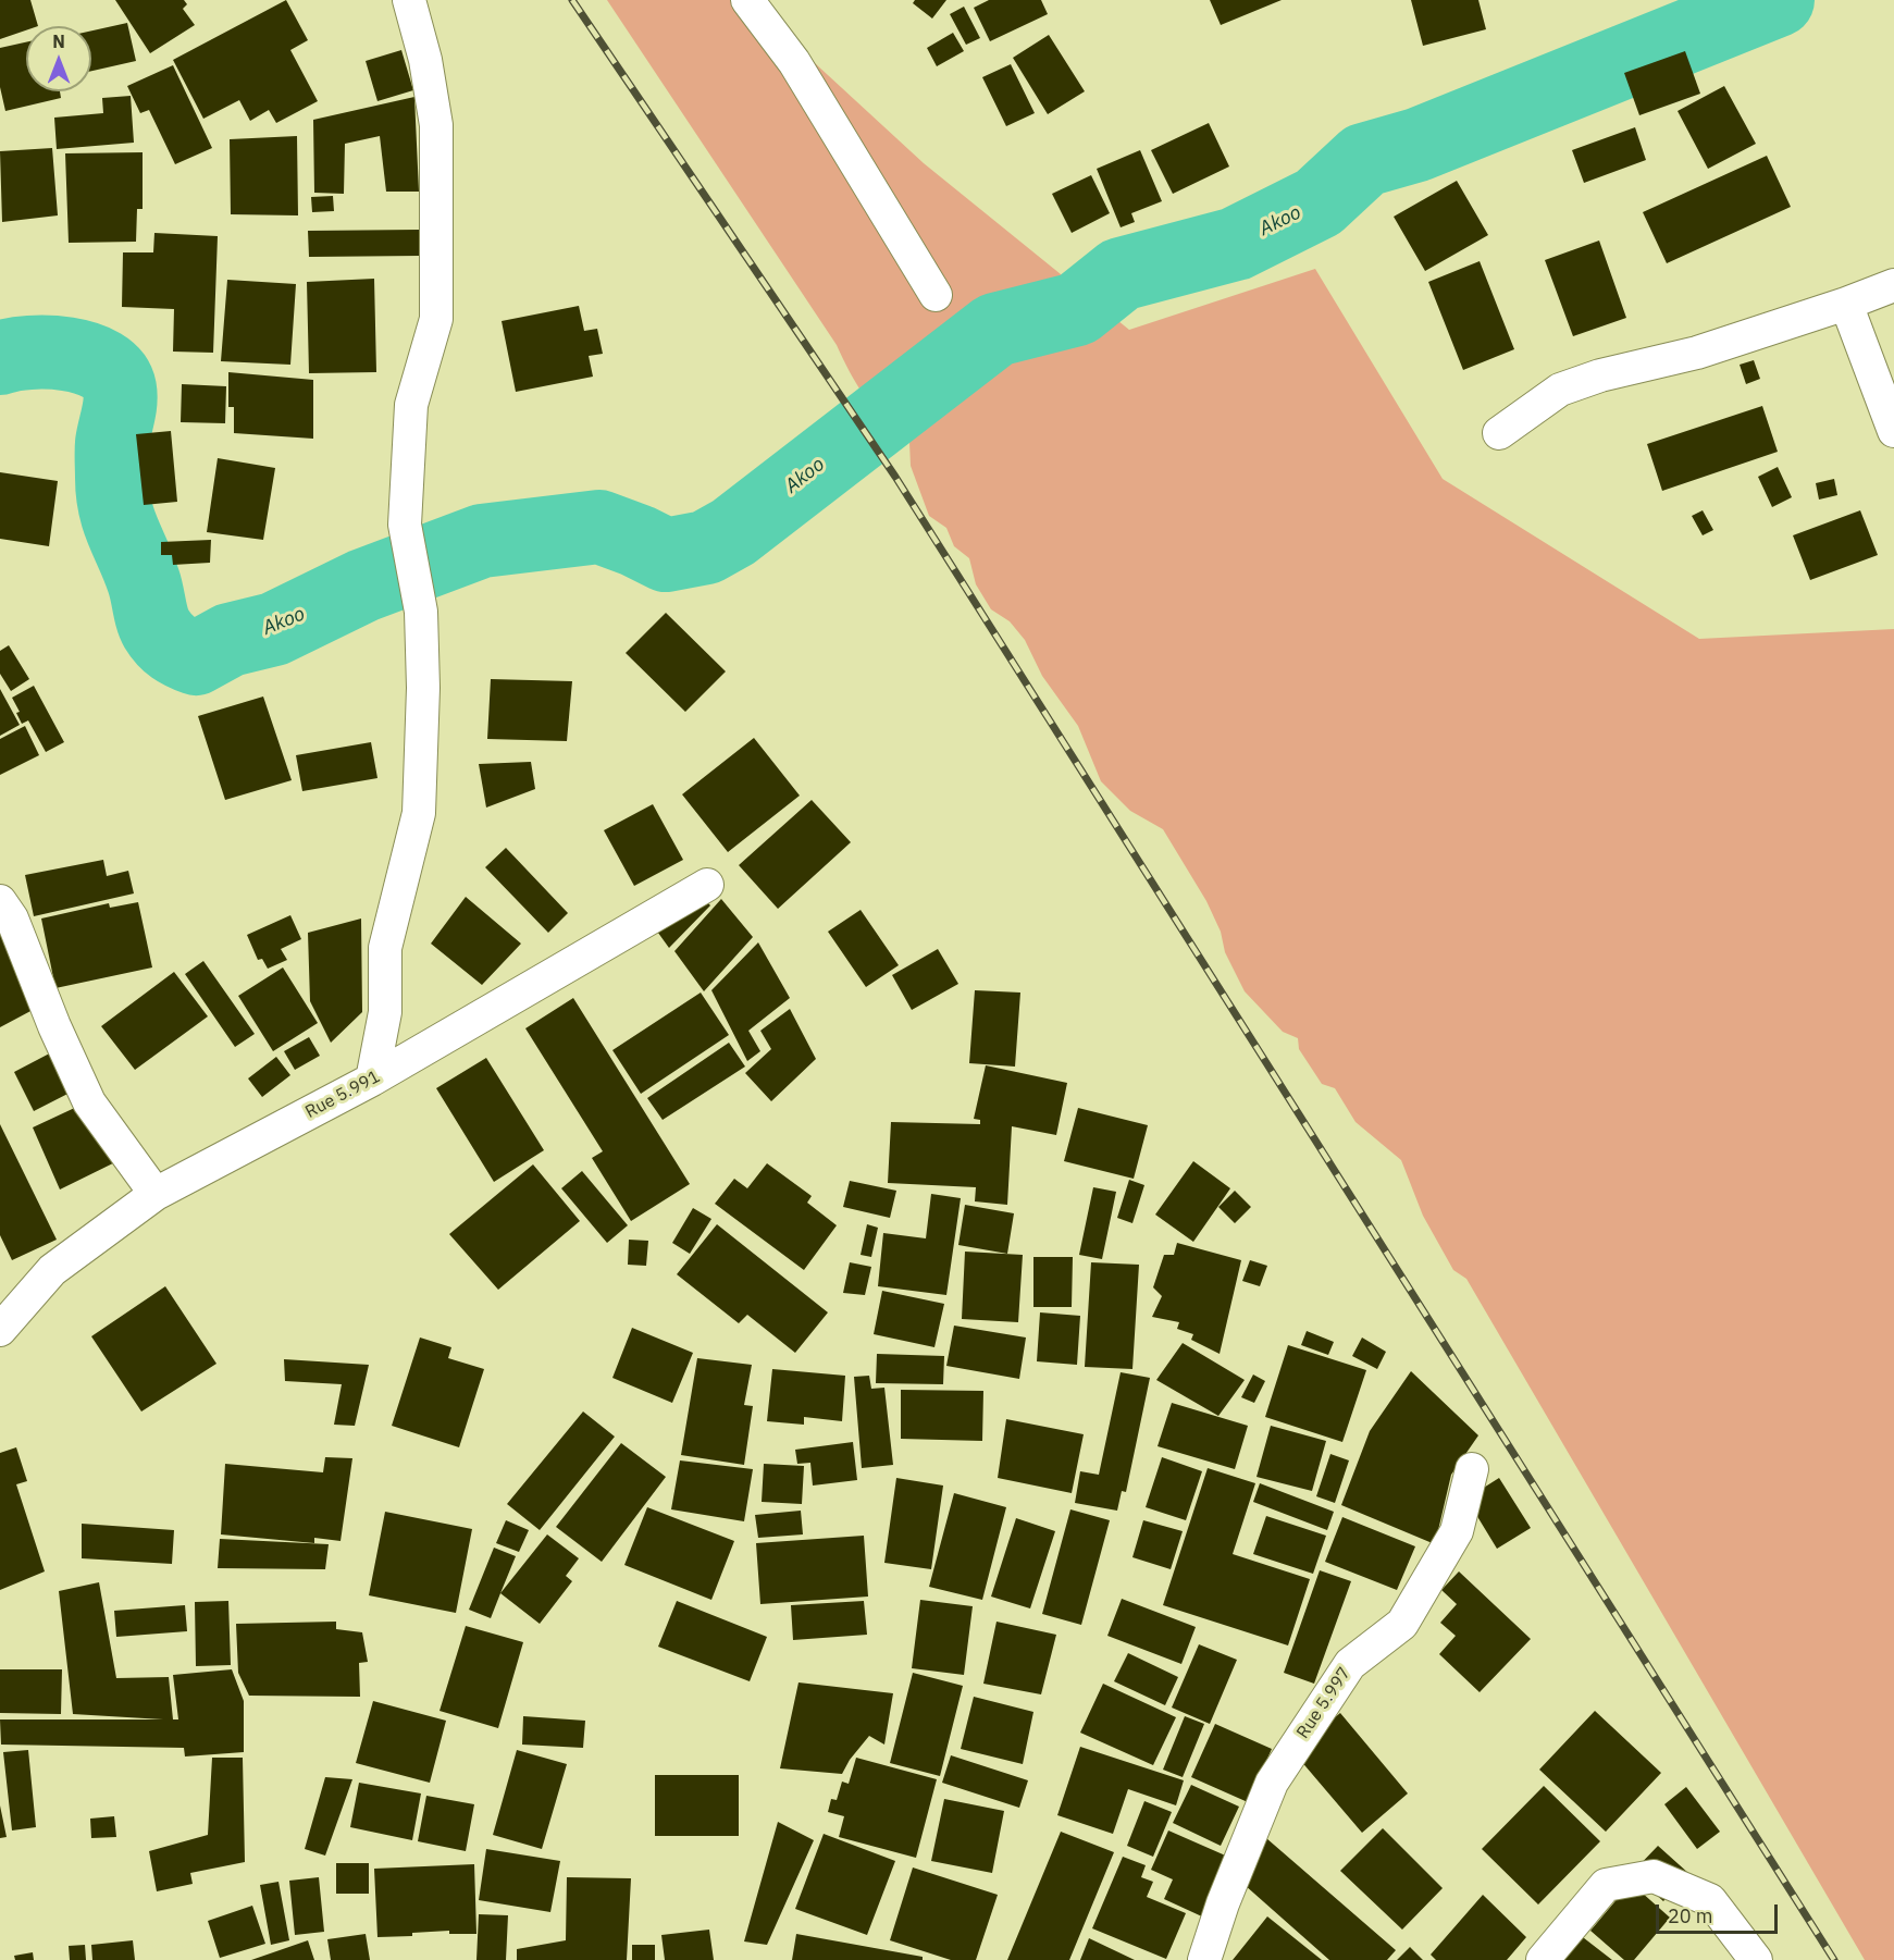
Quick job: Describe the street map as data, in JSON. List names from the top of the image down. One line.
{"streets":{"street":["Rue 5.991","Rue 5.997"]},"water":["Akoo"],"scale_bar":"20 m","north":"top"}
